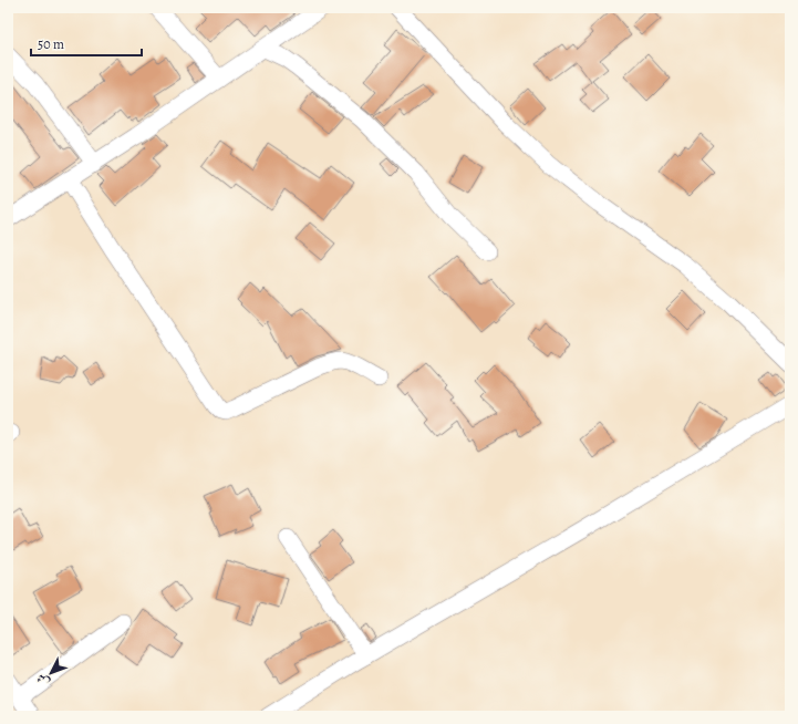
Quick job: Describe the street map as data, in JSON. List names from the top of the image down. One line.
{"scale_bar":"50 m","north":"bottom left"}
